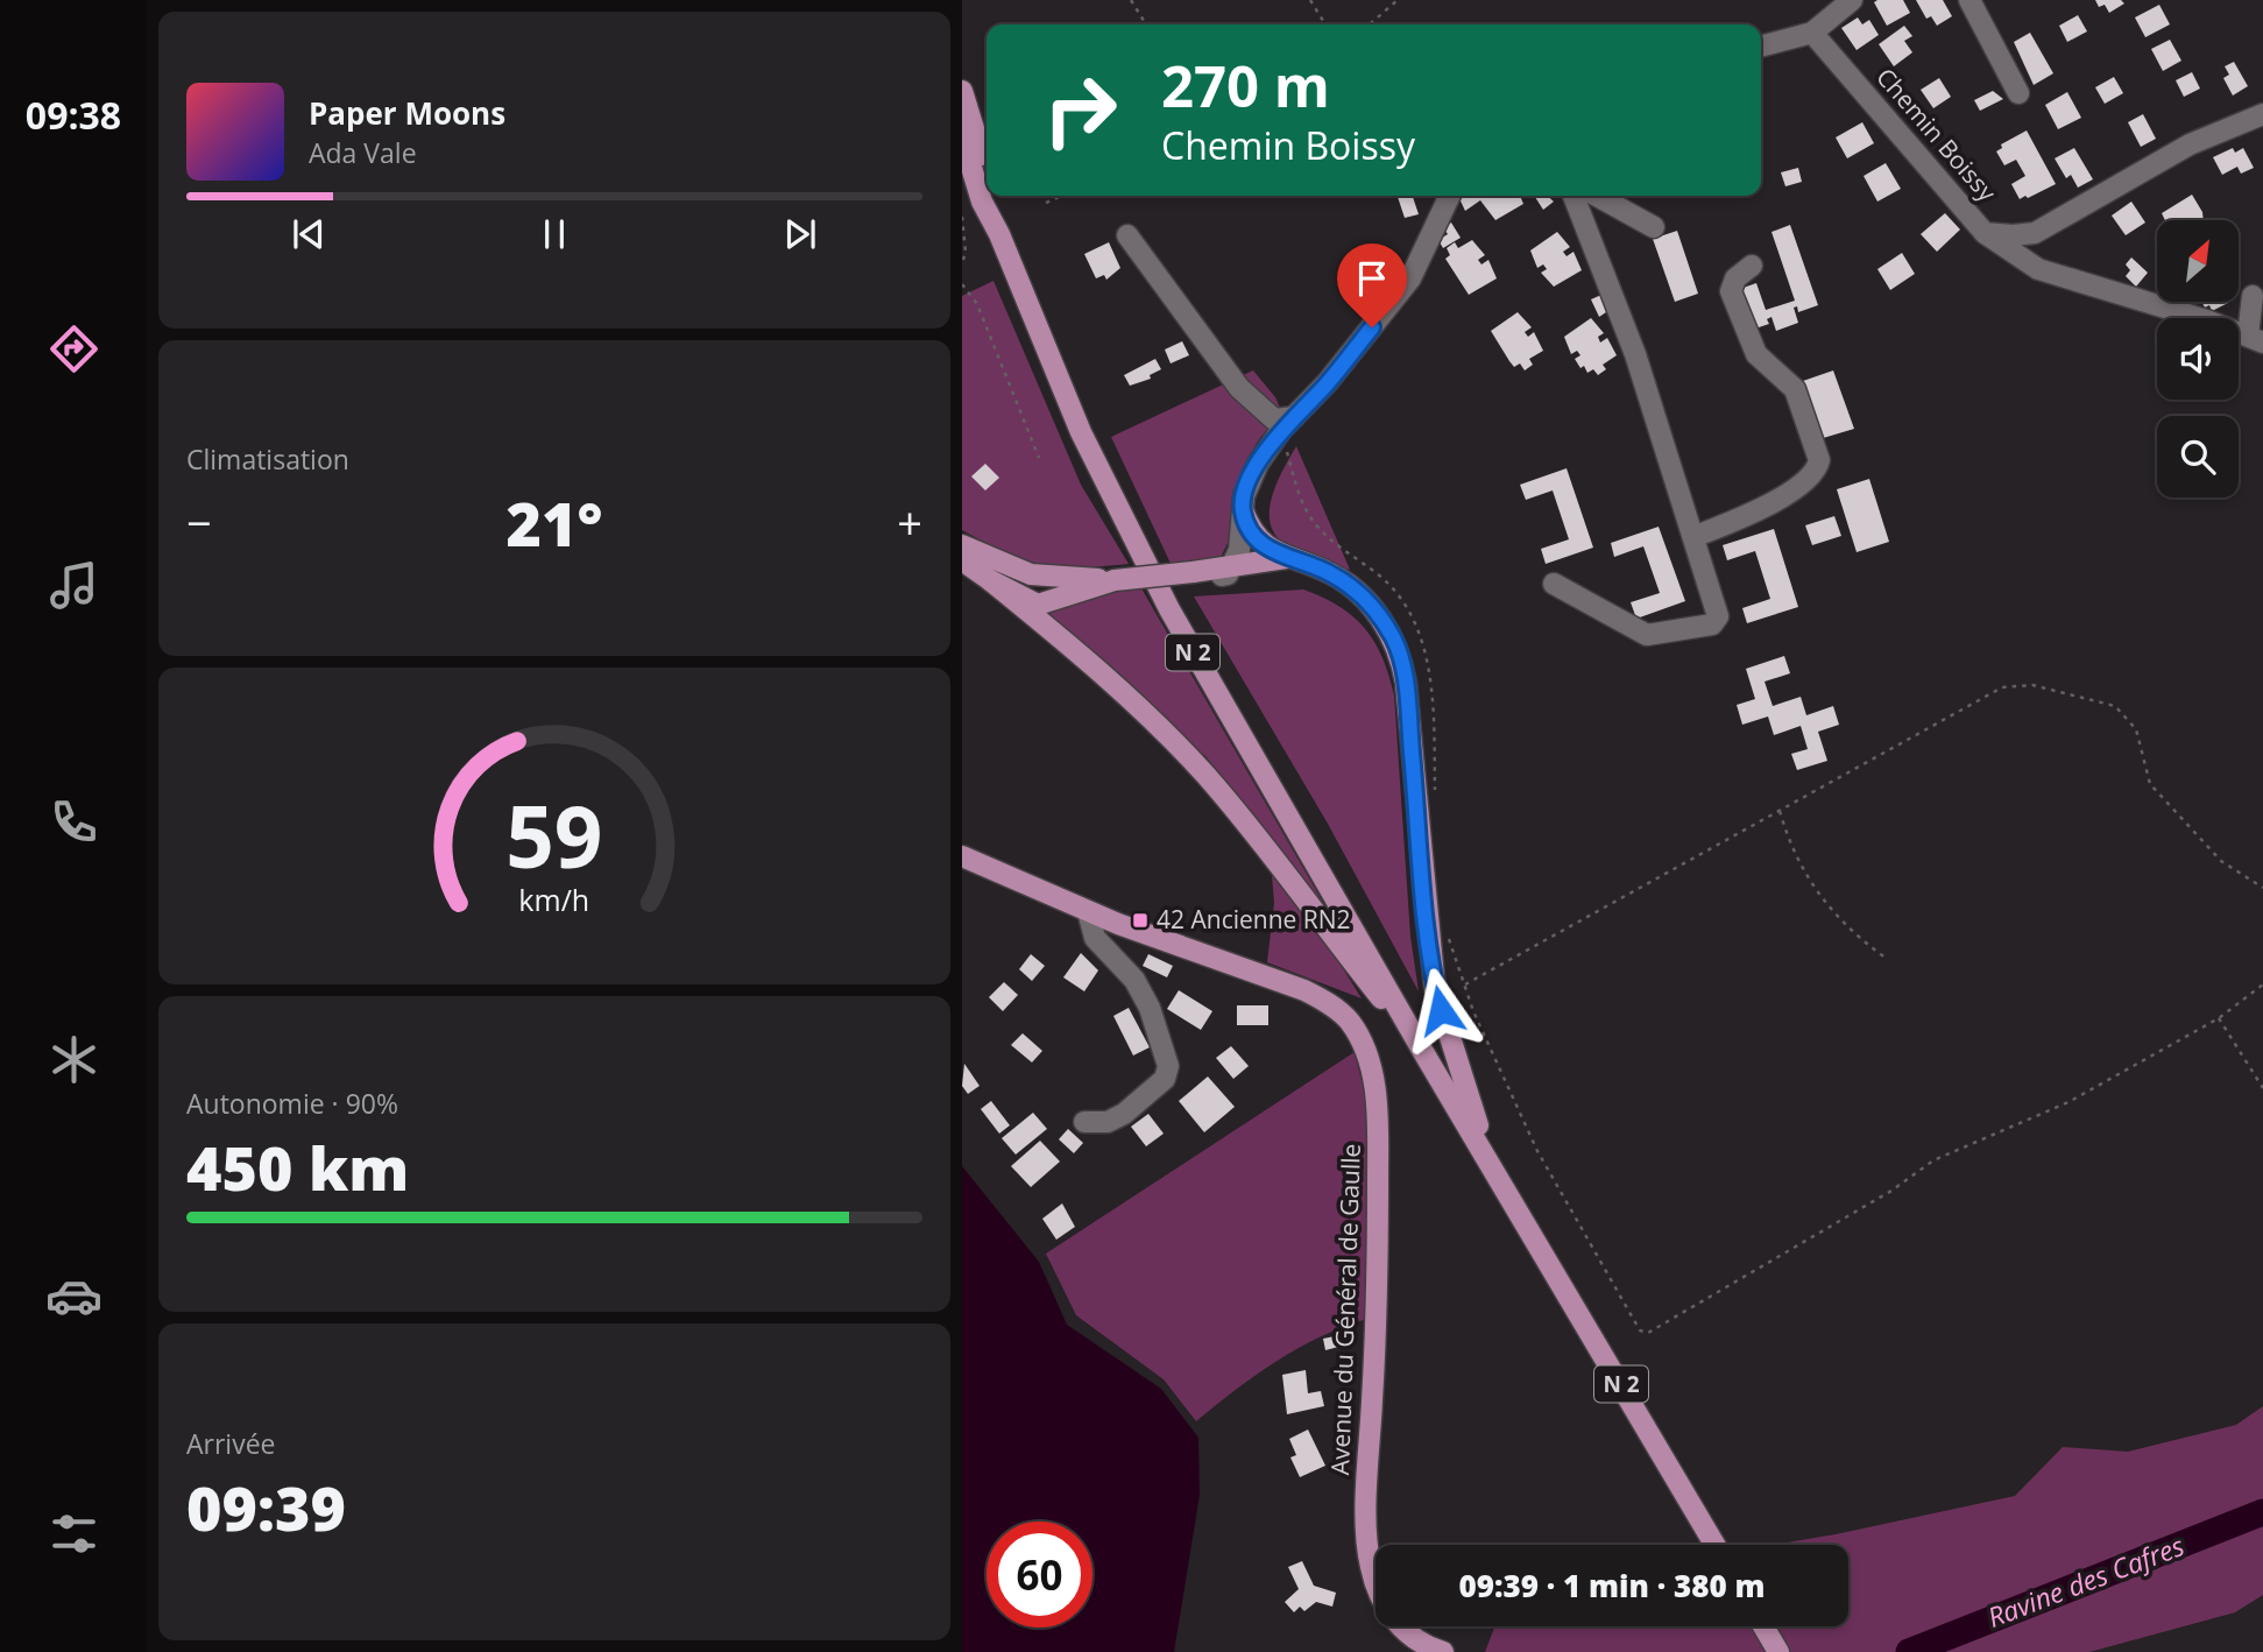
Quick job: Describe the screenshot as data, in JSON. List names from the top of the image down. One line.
{"streets":{"main road":["N 2","Avenue du Général de Gaulle"],"street":["Chemin Boissy"]},"water":["Ravine des Cafres"],"places":{"transit":["42 Ancienne RN2"]},"north":"top right","page":{"tabs":"09:38","turn":["270 m","Chemin Boissy"],"song":["Paper Moons","Ada Vale"],"tile":["Climatisation",["Autonomie · 90%","450 km"],["Arrivée","09:39"]],"heat":["−","21°","+"],"limit":"60","trip":"09:39 · 1 min · 380 m","gauge":["59","km/h"]}}
